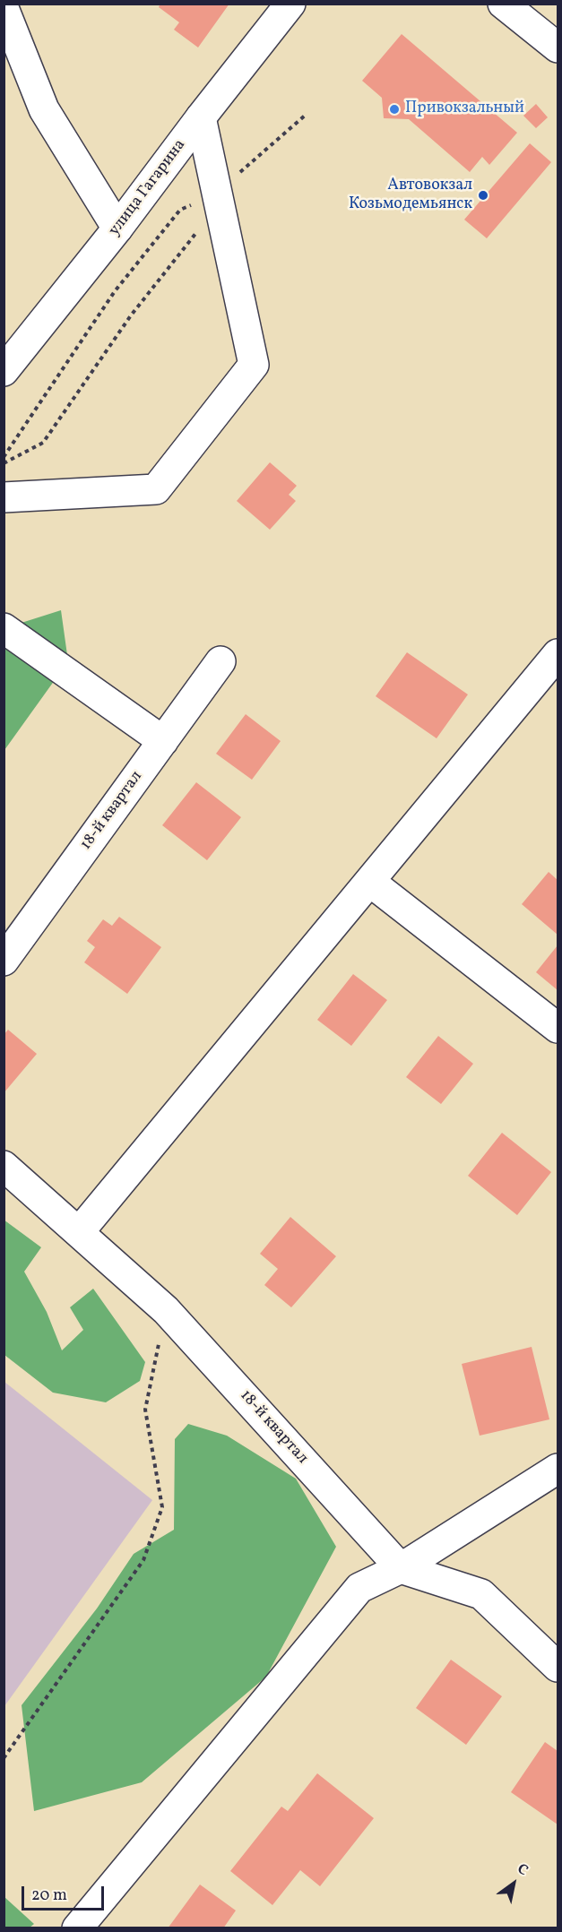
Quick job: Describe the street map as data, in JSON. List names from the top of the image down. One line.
{"streets":{"street":["улица Гагарина","18-й квартал"]},"places":["Привокзальный","Автовокзал Козьмодемьянск"],"scale_bar":"20 m","north":"top right"}
